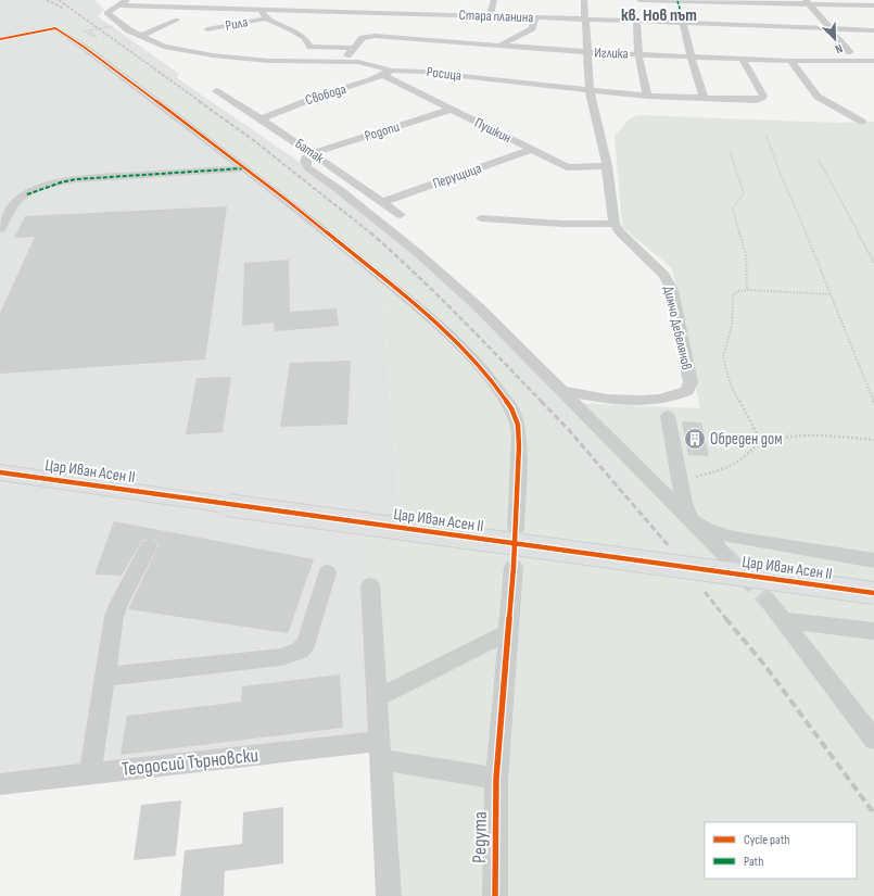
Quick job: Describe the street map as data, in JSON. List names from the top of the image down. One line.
{"streets":{"main road":["Цар Иван Асен II"],"street":["Стара планина","Рила","Иглика","Росица","Свобода","Пушкин","Родопи","Батак","Перущица","Димчо Дебелянов","Теодосий Търновски","Редута"]},"crossings":[["Стара планина","Росица"],["Иглика","Росица"],["Росица","Свобода"],["Росица","Пушкин"],["Свобода","Пушкин"],["Свобода","Батак"],["Пушкин","Родопи"],["Пушкин","Перущица"],["Родопи","Батак"],["Батак","Перущица"],["Теодосий Търновски","Редута"]],"districts":["кв. Нов път"],"places":{"building":["Обреден дом"]},"legend":["Cycle path","Path"],"north":"bottom right"}
